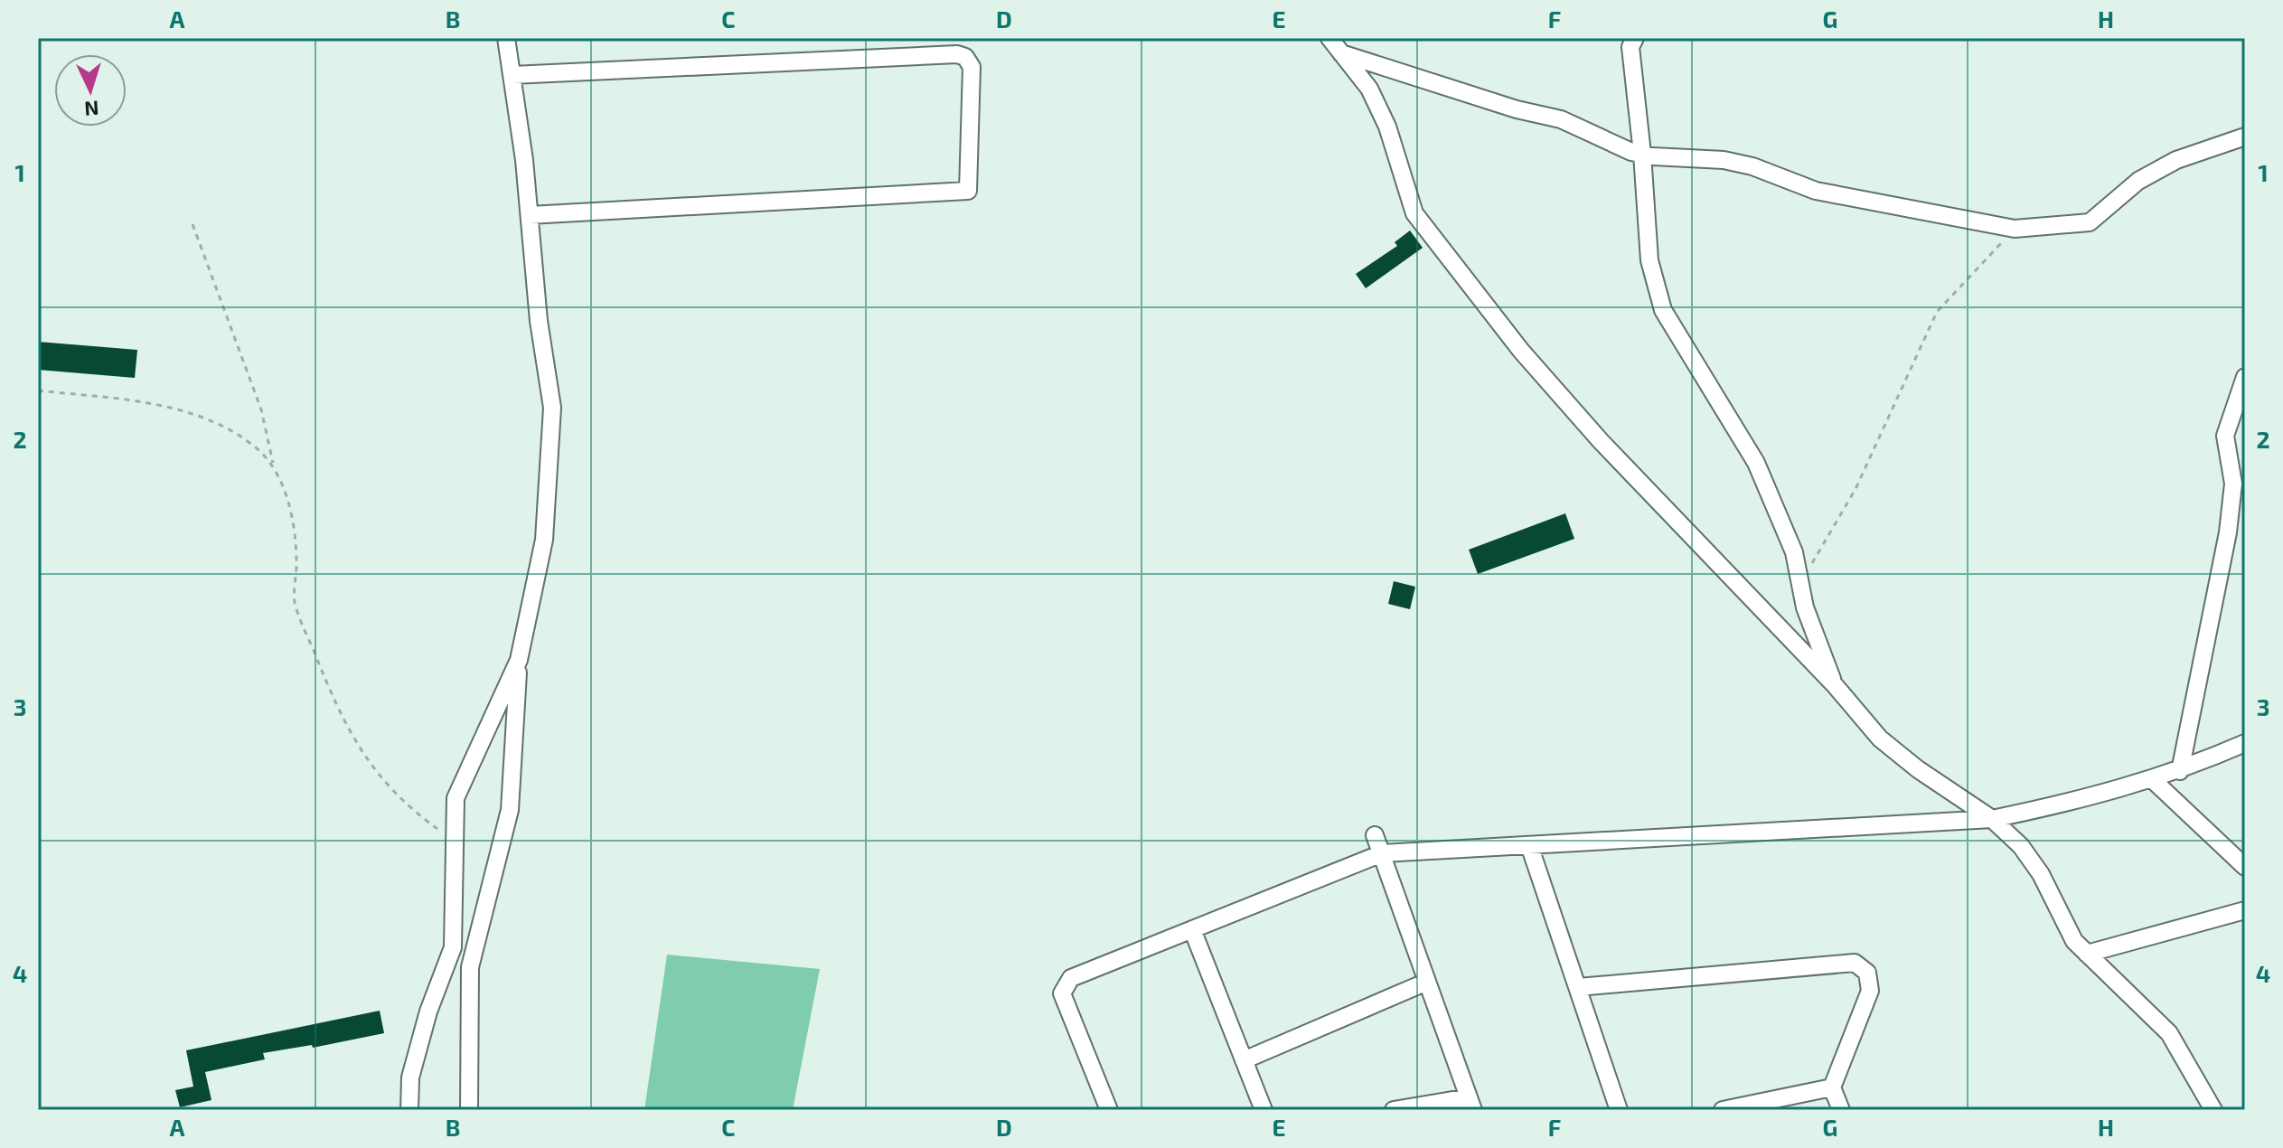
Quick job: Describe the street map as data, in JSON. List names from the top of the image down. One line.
{"north":"bottom","grid":{"columns":["A","B","C","D","E","F","G","H"],"rows":["1","2","3","4"]}}
